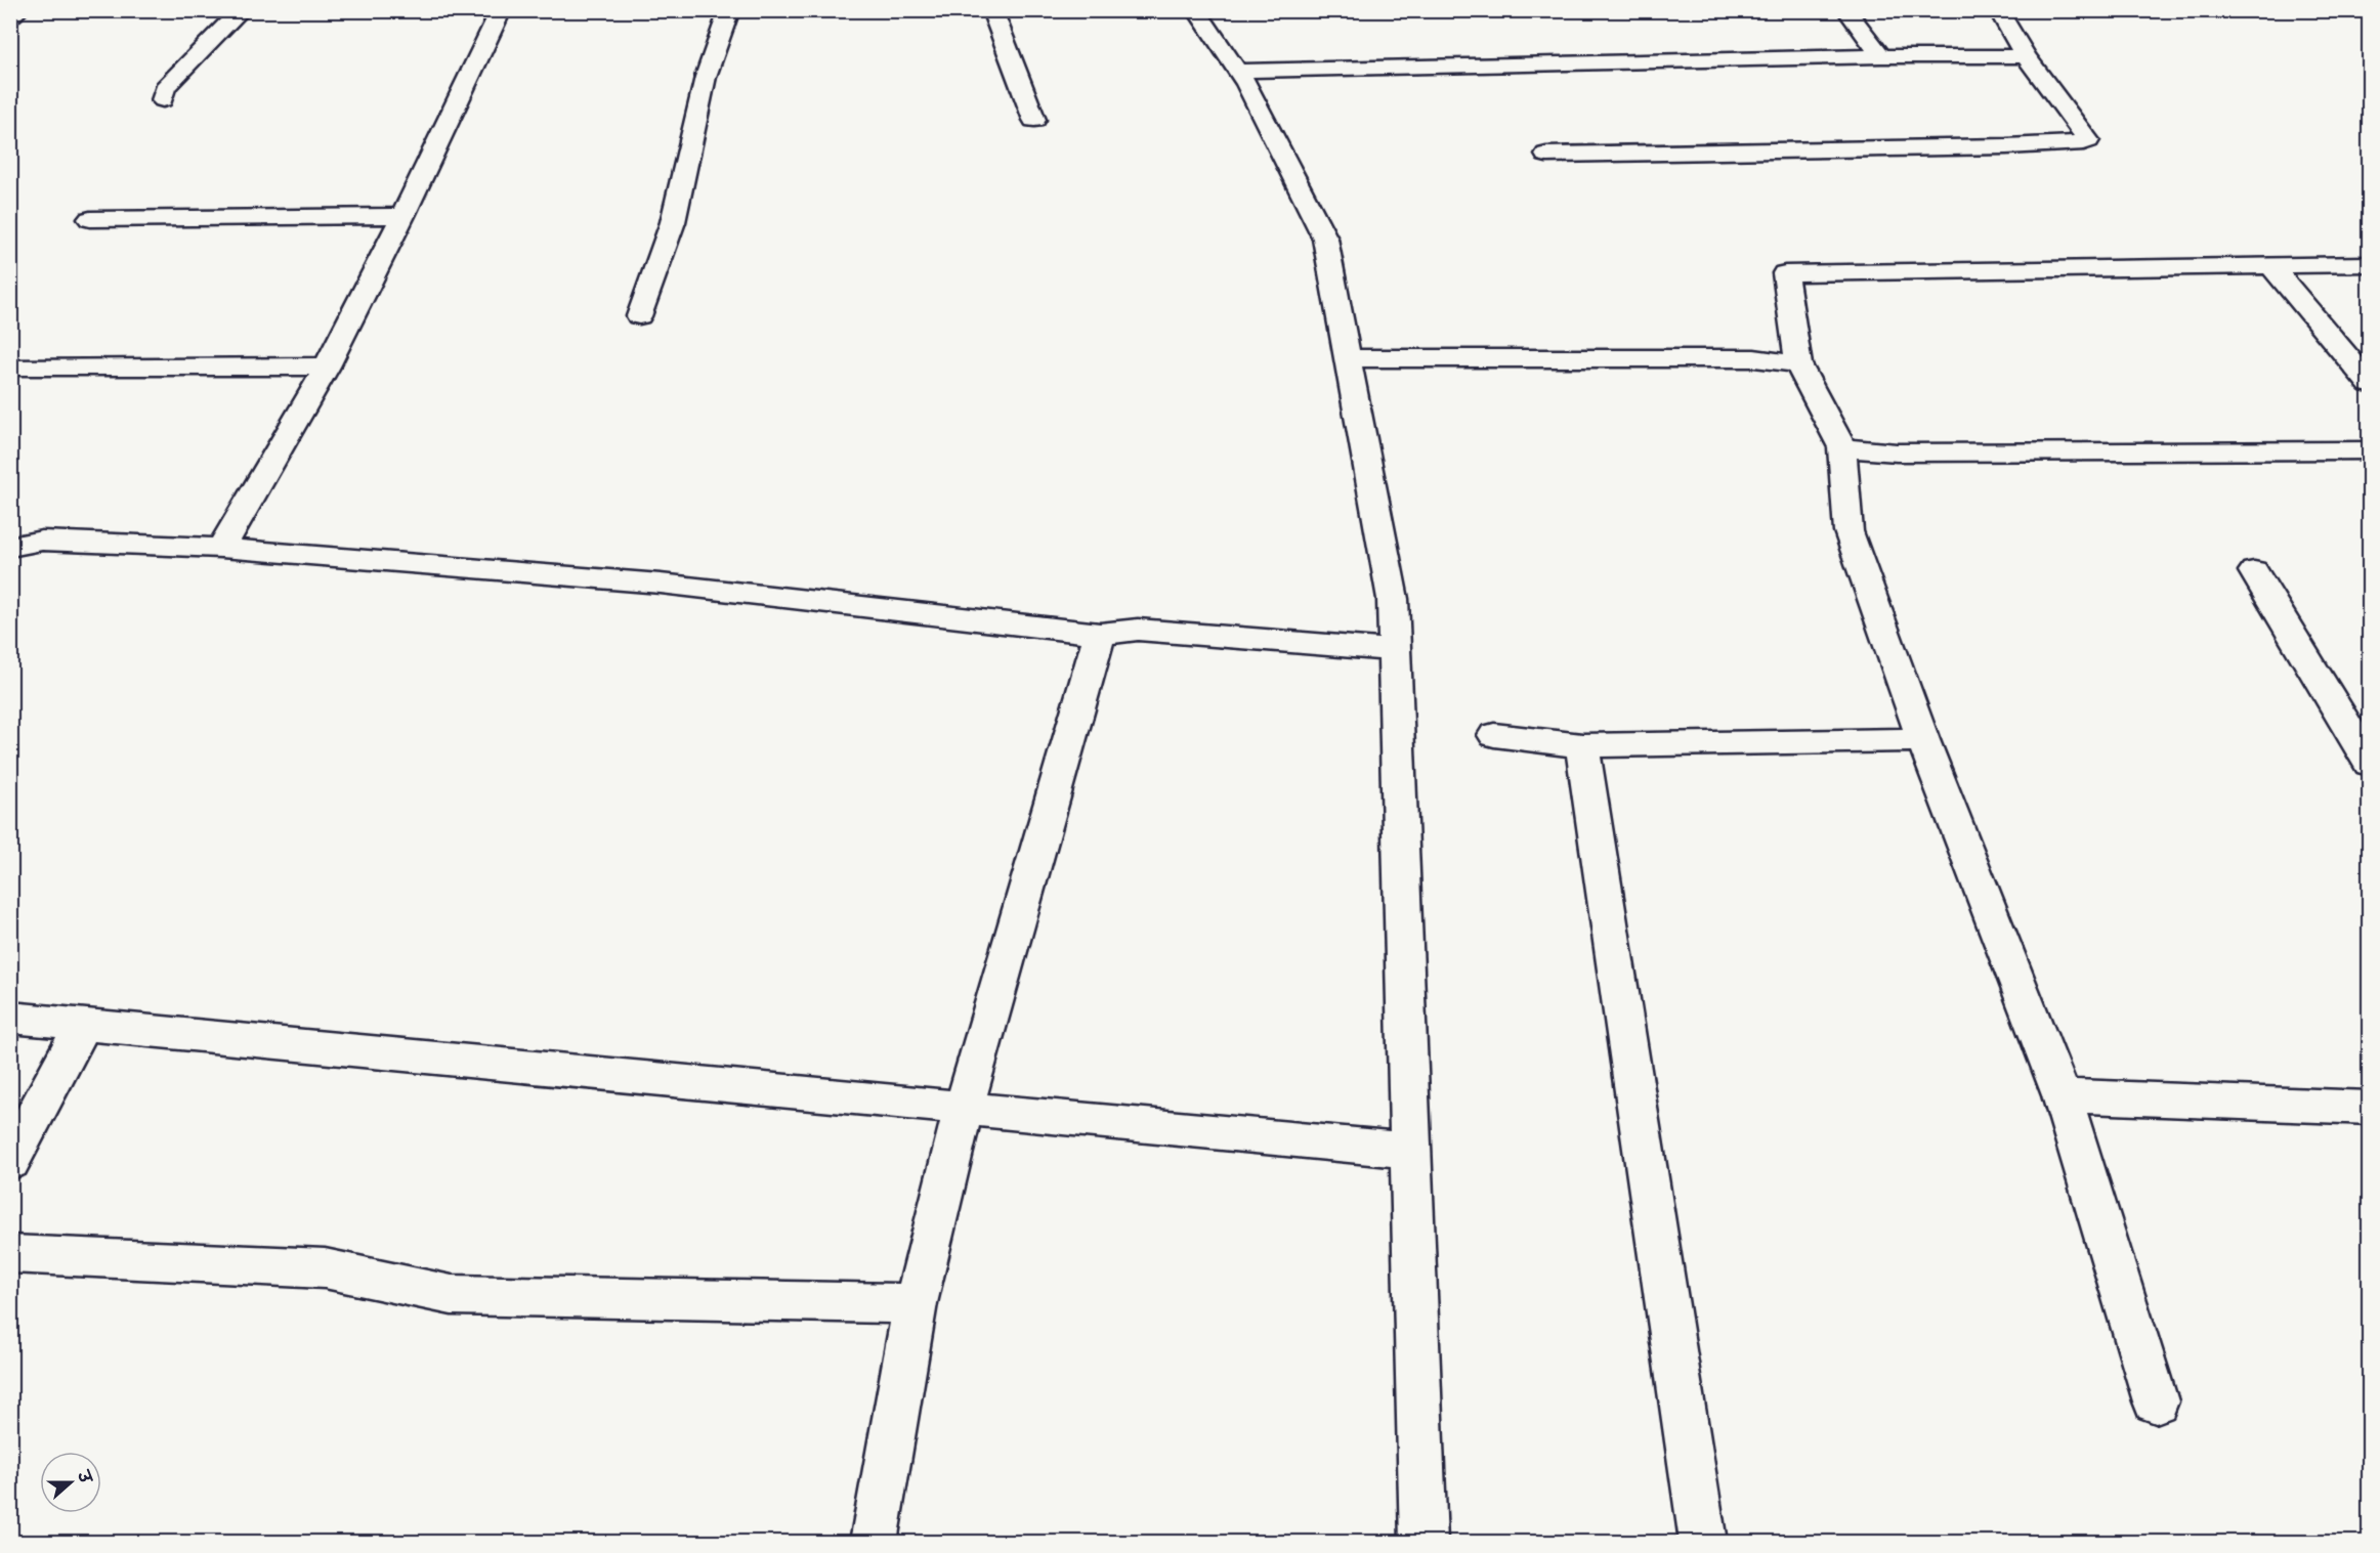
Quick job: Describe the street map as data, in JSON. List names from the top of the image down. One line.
{"north":"right"}
